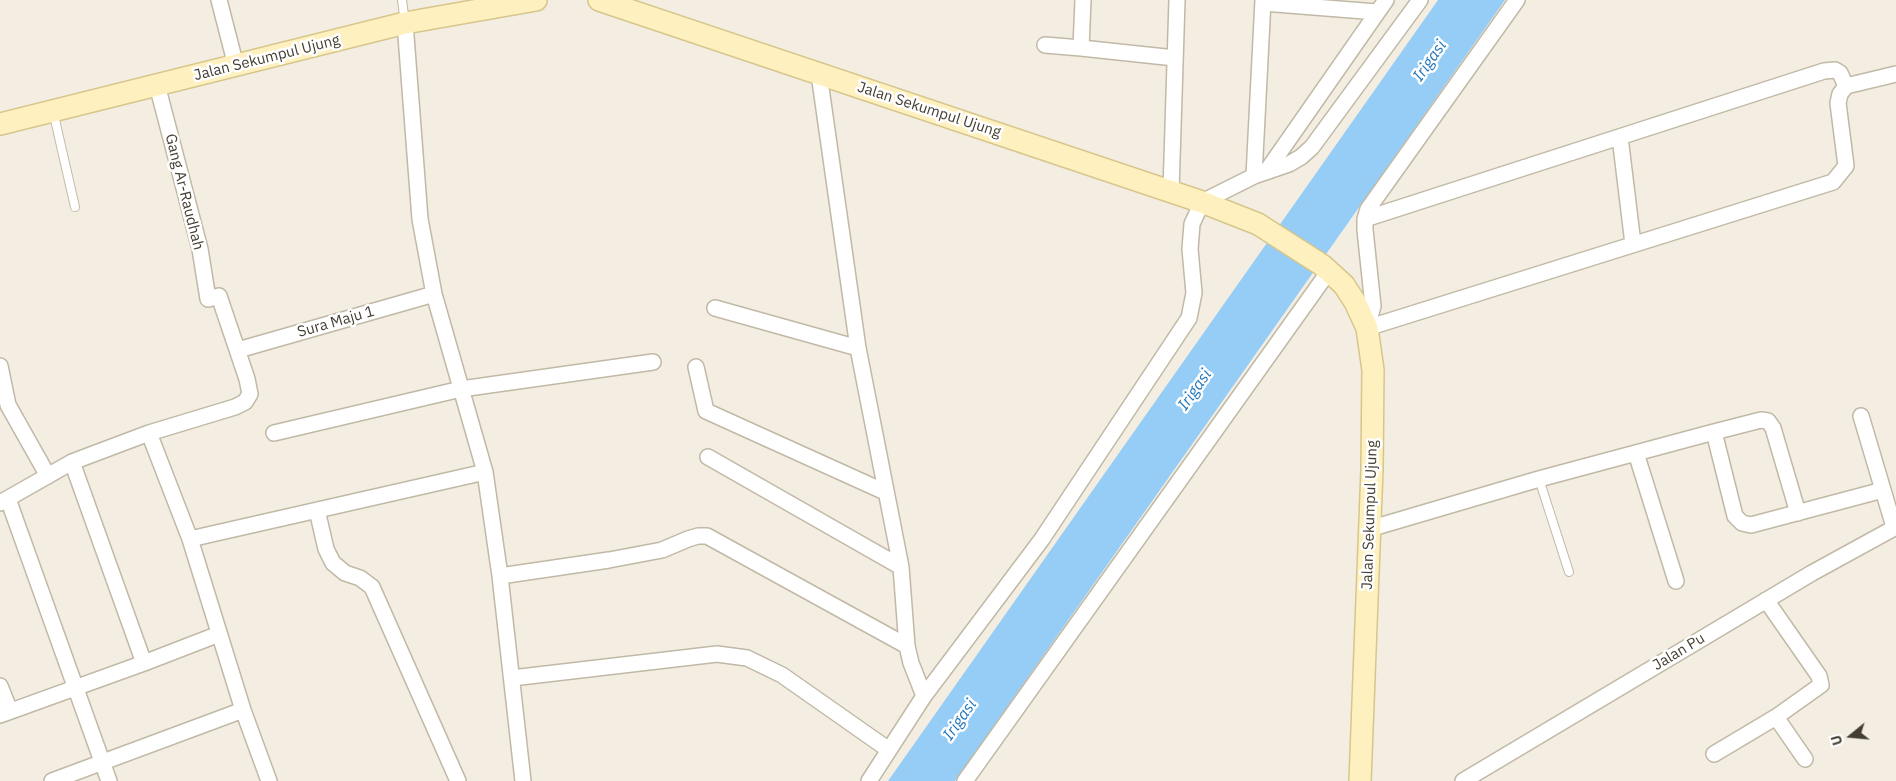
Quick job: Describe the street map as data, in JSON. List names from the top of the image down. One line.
{"streets":{"main road":["Jalan Sekumpul Ujung"],"street":["Gang Ar-Raudhah","Sura Maju 1","Jalan Pu"]},"crossings":[["Jalan Sekumpul Ujung","Gang Ar-Raudhah"],["Gang Ar-Raudhah","Sura Maju 1"]],"water":["Irigasi"],"north":"left"}
